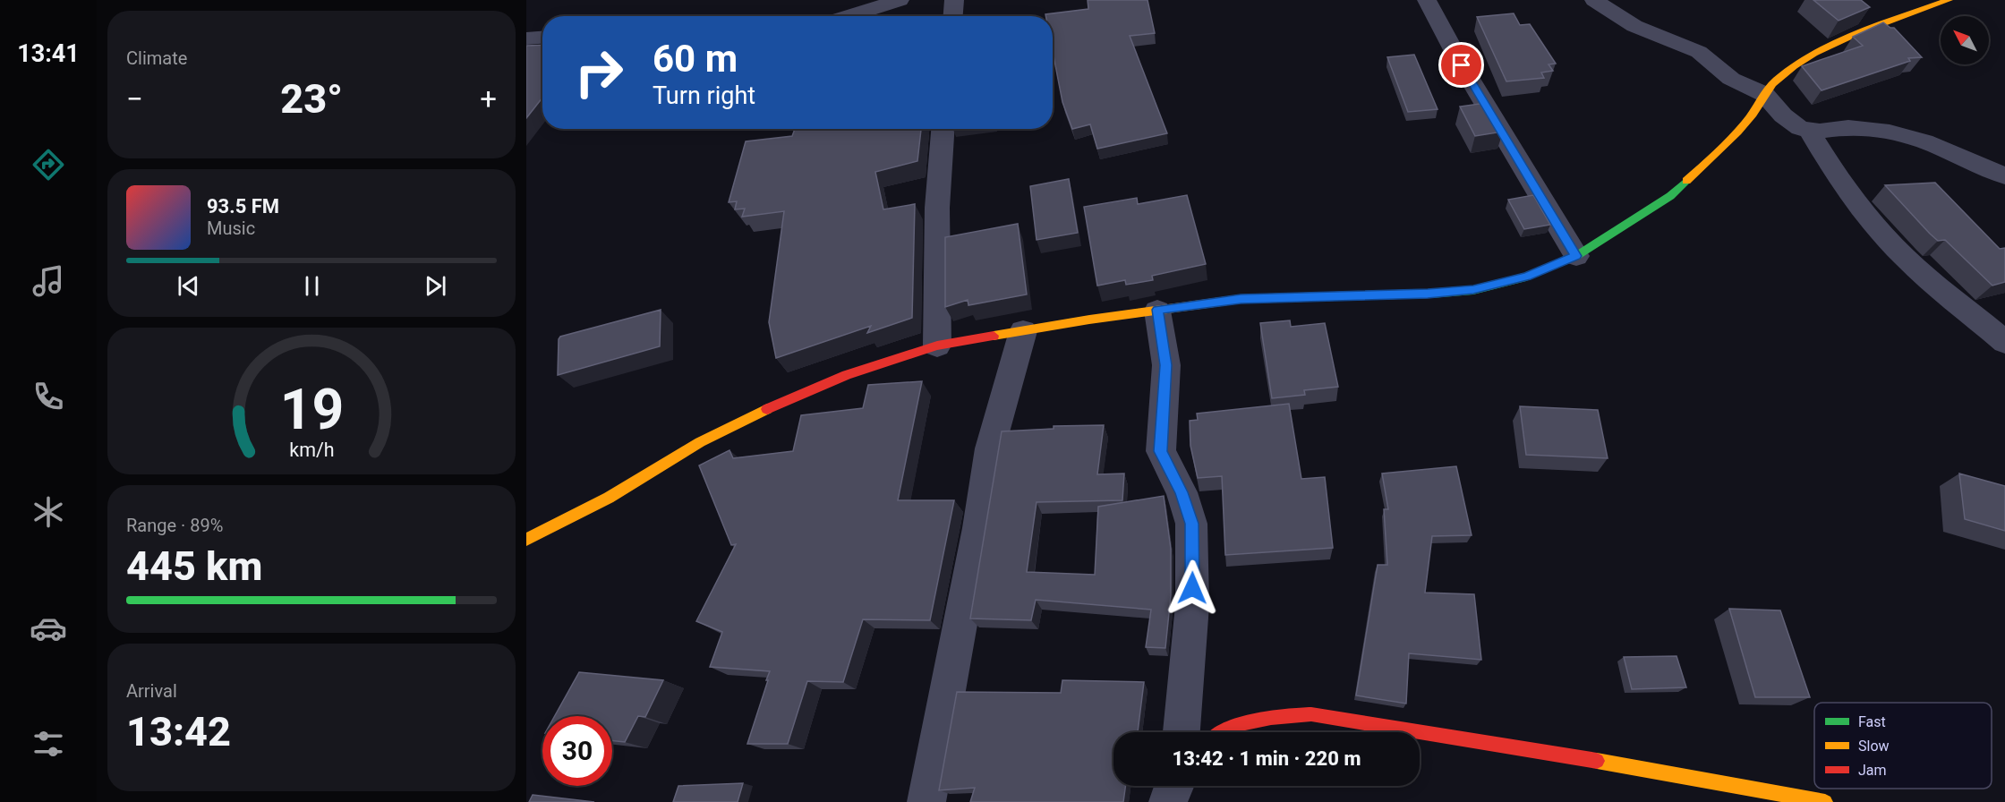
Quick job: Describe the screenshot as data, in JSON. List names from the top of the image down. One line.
{"legend":["Fast","Slow","Jam"],"north":"top left","page":{"tabs":"13:41","tile":["Climate",["Range · 89%","445 km"],["Arrival","13:42"]],"turn":["60 m","Turn right"],"heat":["−","23°","+"],"song":["93.5 FM","Music"],"limit":"30","trip":"13:42 · 1 min · 220 m","gauge":["19","km/h"]}}
